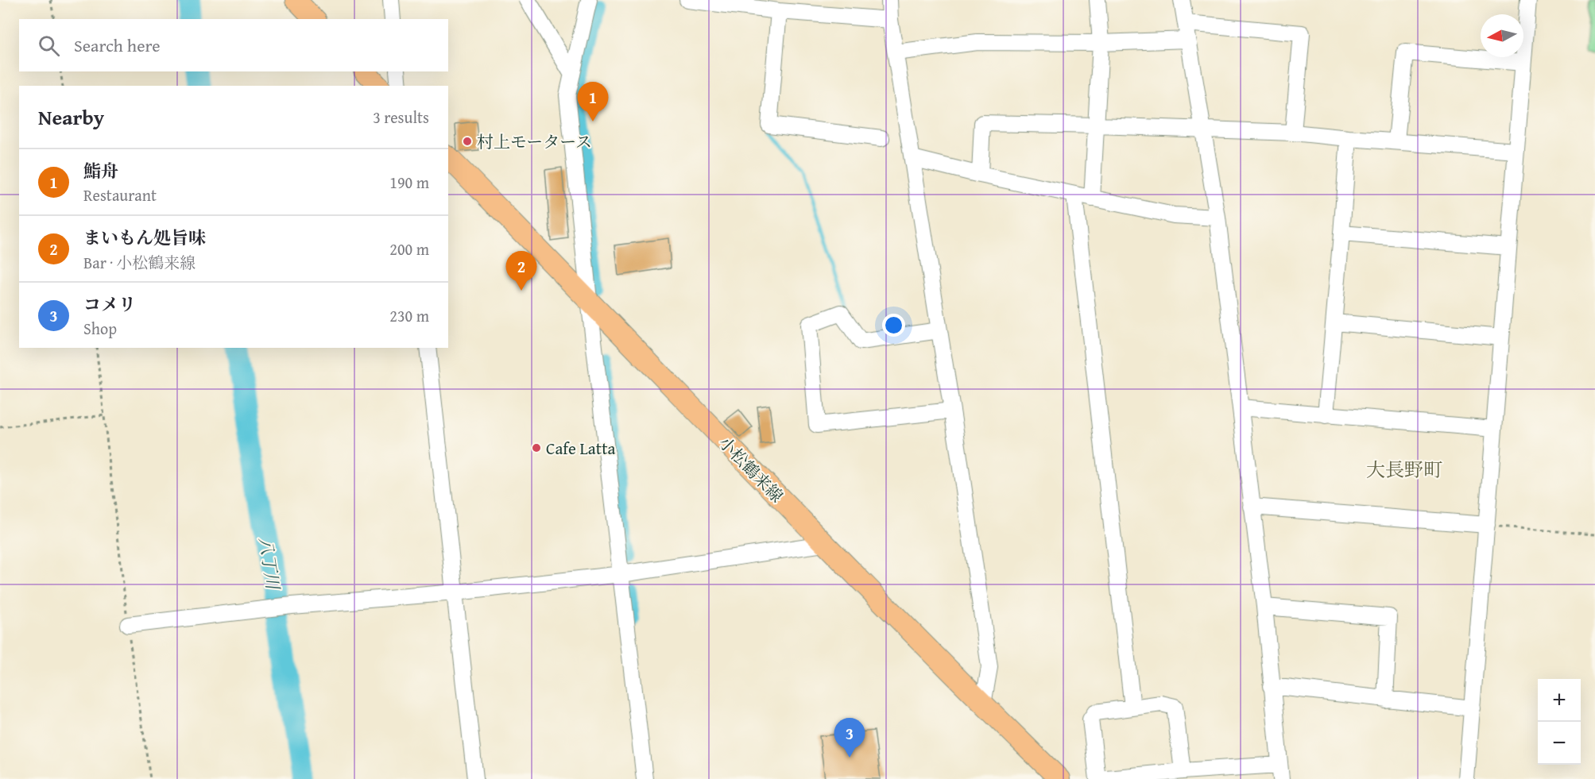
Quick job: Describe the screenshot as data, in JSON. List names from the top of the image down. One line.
{"streets":{"main road":["小松鶴来線"]},"districts":["大長野町"],"water":["八丁川"],"places":["村上モータース","Cafe Latta"],"north":"left","page":{"search":"Search here","pins":["1","2","3"],"heading":["Nearby","3 results"],"list":[{"mark":"1","name":"鮨舟","note":"Restaurant","value":"190 m"},{"mark":"2","name":"まいもん処旨味","note":"Bar · 小松鶴来線","value":"200 m"},{"mark":"3","name":"コメリ","note":"Shop","value":"230 m"}],"map_buttons":["+","−"]}}
